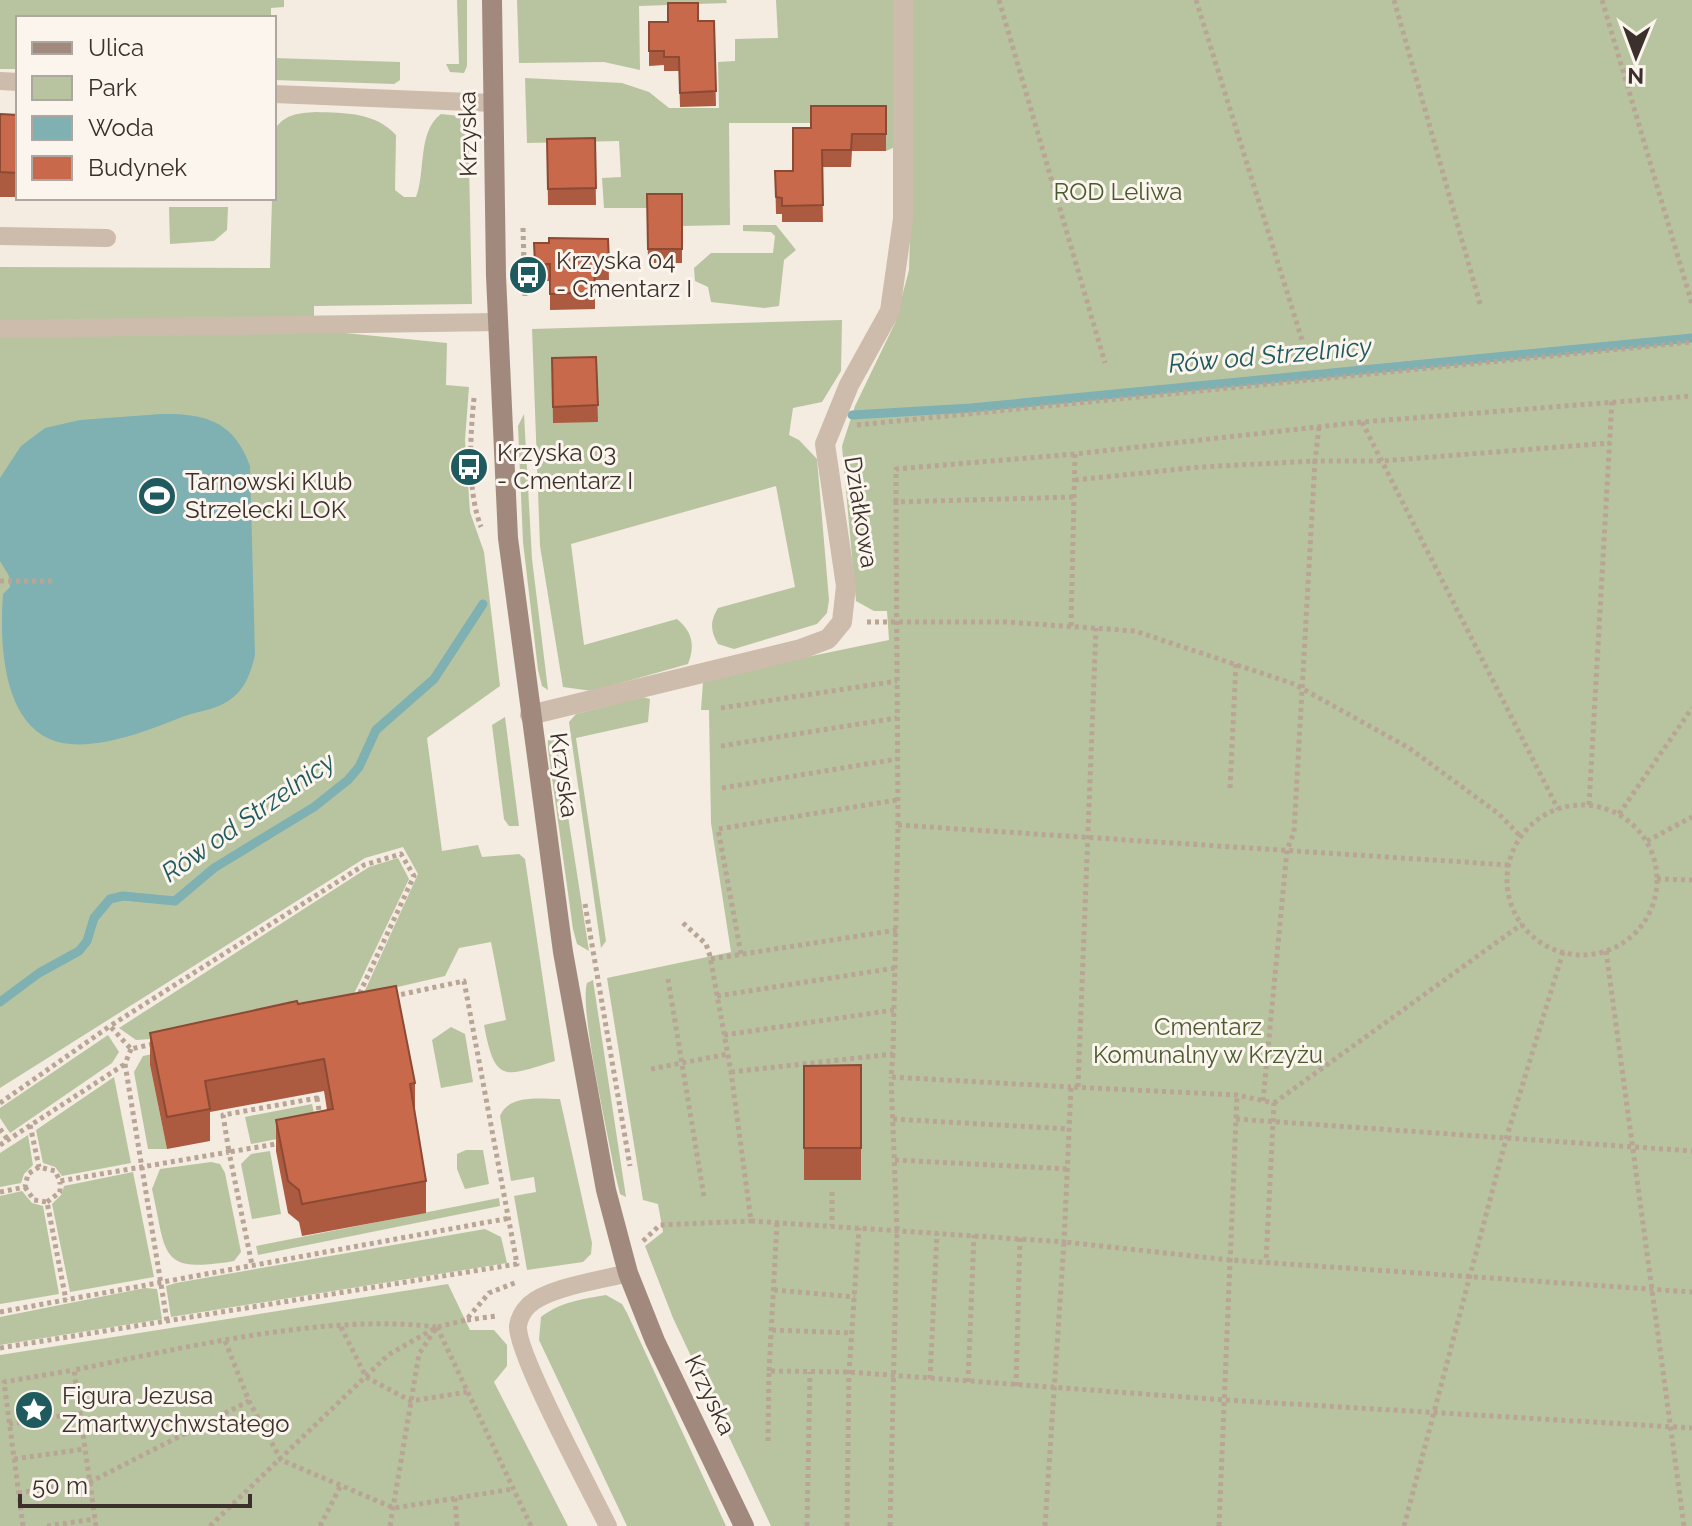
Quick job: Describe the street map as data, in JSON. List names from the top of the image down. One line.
{"streets":{"street":["Krzyska","Działkowa"]},"water":["Rów od Strzelnicy"],"parks":["ROD Leliwa","Cmentarz Komunalny w Krzyżu"],"places":{"bus stop":["Krzyska 04 - Cmentarz I","Krzyska 03 - Cmentarz I"],"sports":["Tarnowski Klub Strzelecki LOK"],"place":["Figura Jezusa Zmartwychwstałego"]},"legend":["Ulica","Park","Woda","Budynek"],"scale_bar":"50 m","north":"bottom"}
